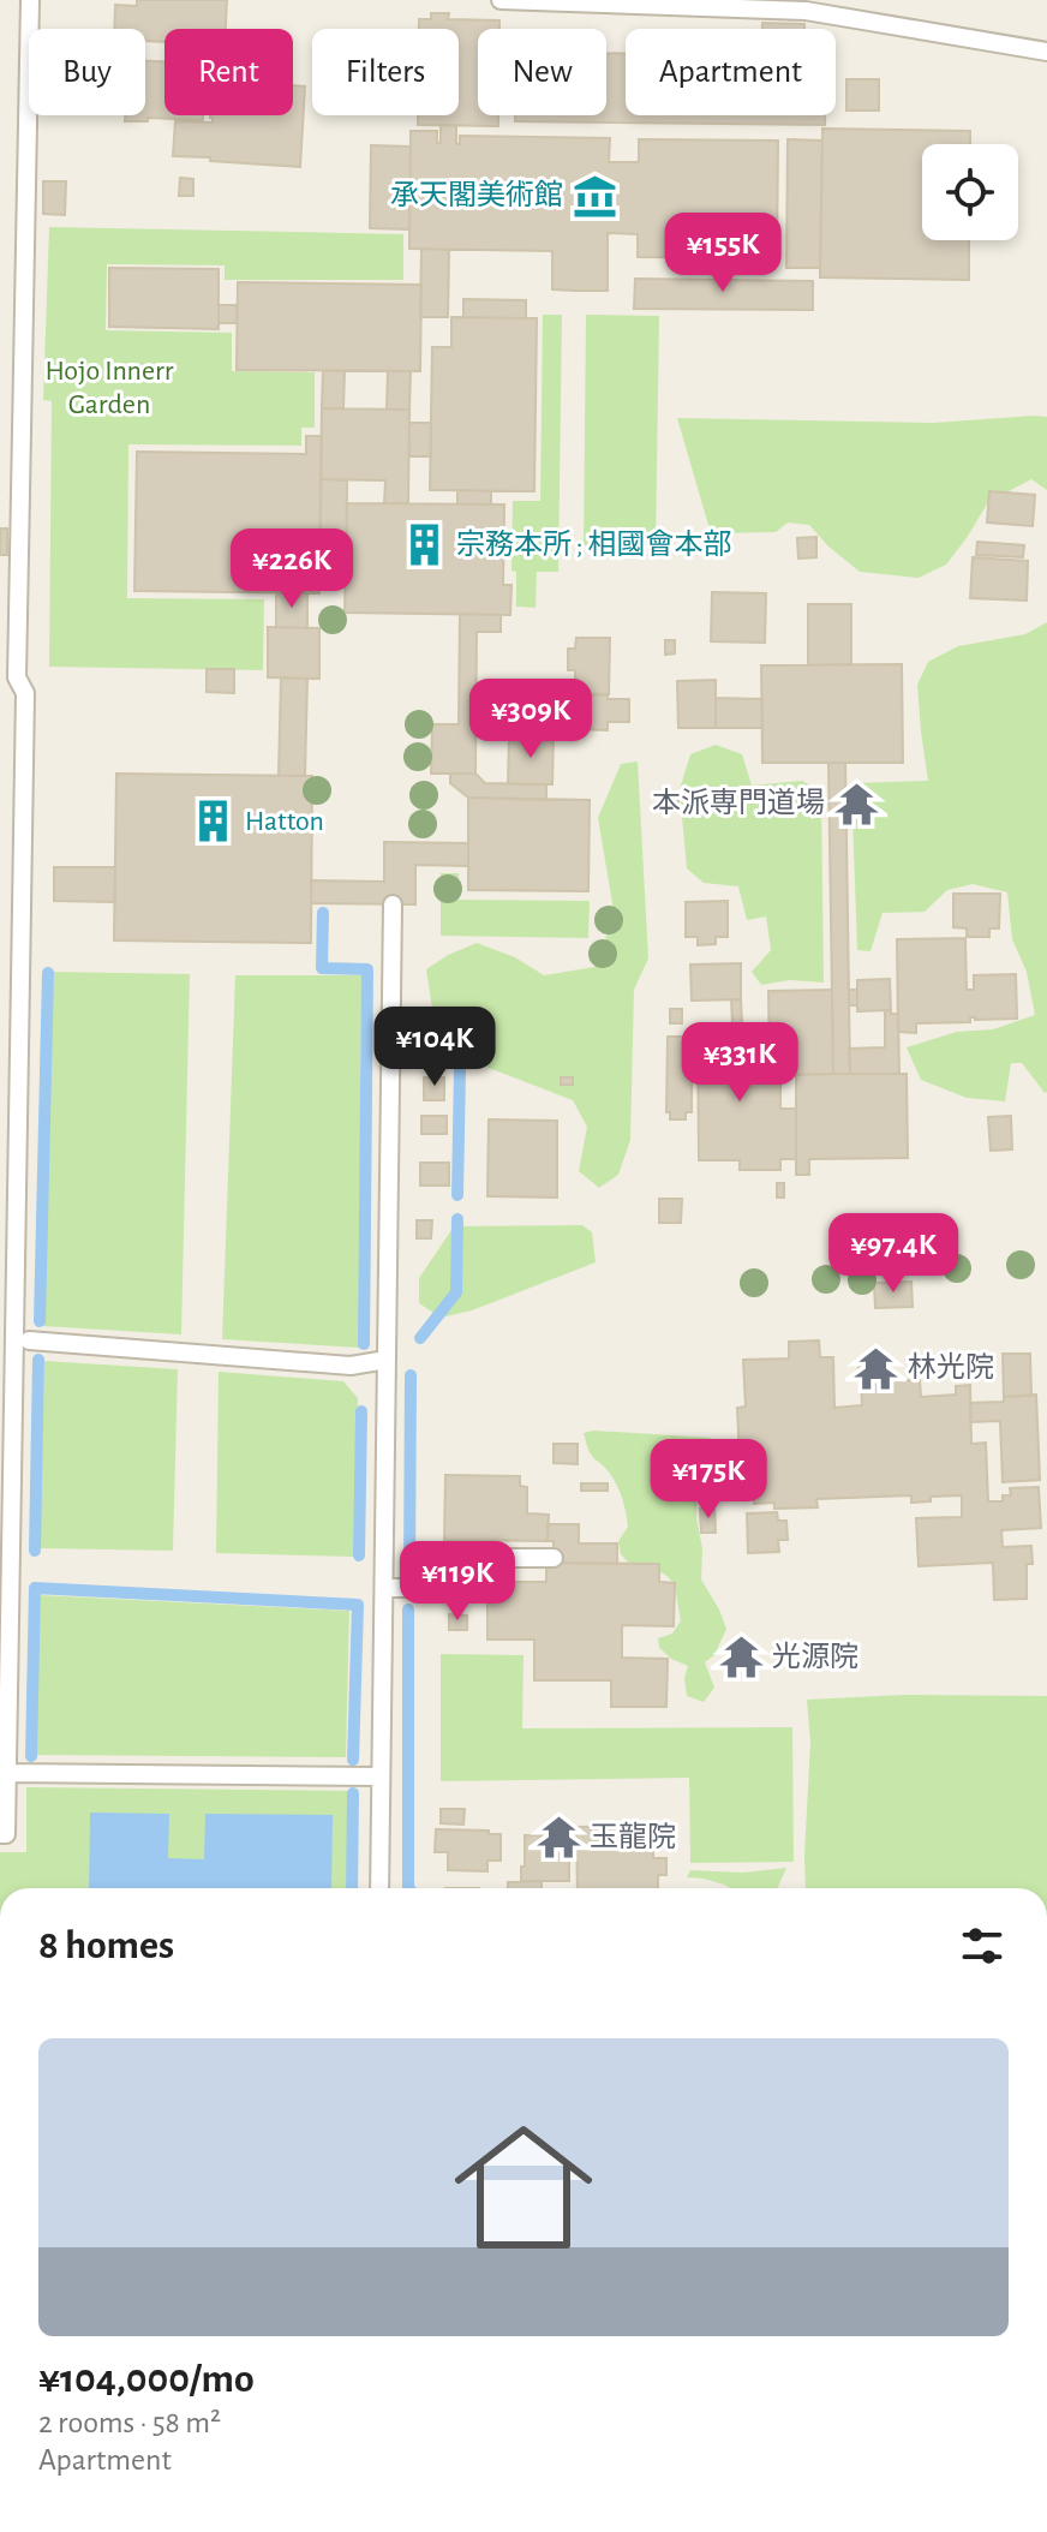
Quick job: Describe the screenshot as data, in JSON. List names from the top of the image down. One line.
{"parks":["Hojo Innerr Garden"],"places":{"museum":["承天閣美術館"],"building":["宗務本所 ; 相國會本部","Hatton"],"temple":["本派専門道場","林光院","光源院","玉龍院"]},"page":{"chip":["Buy","Rent","Filters","New","Apartment"],"price":["¥155K","¥226K","¥309K","¥104K","¥331K","¥97.4K","¥175K","¥119K"],"heading":"8 homes","list":[{"name":"¥104,000/mo","note":"2 rooms · 58 m² · Apartment"}]}}
